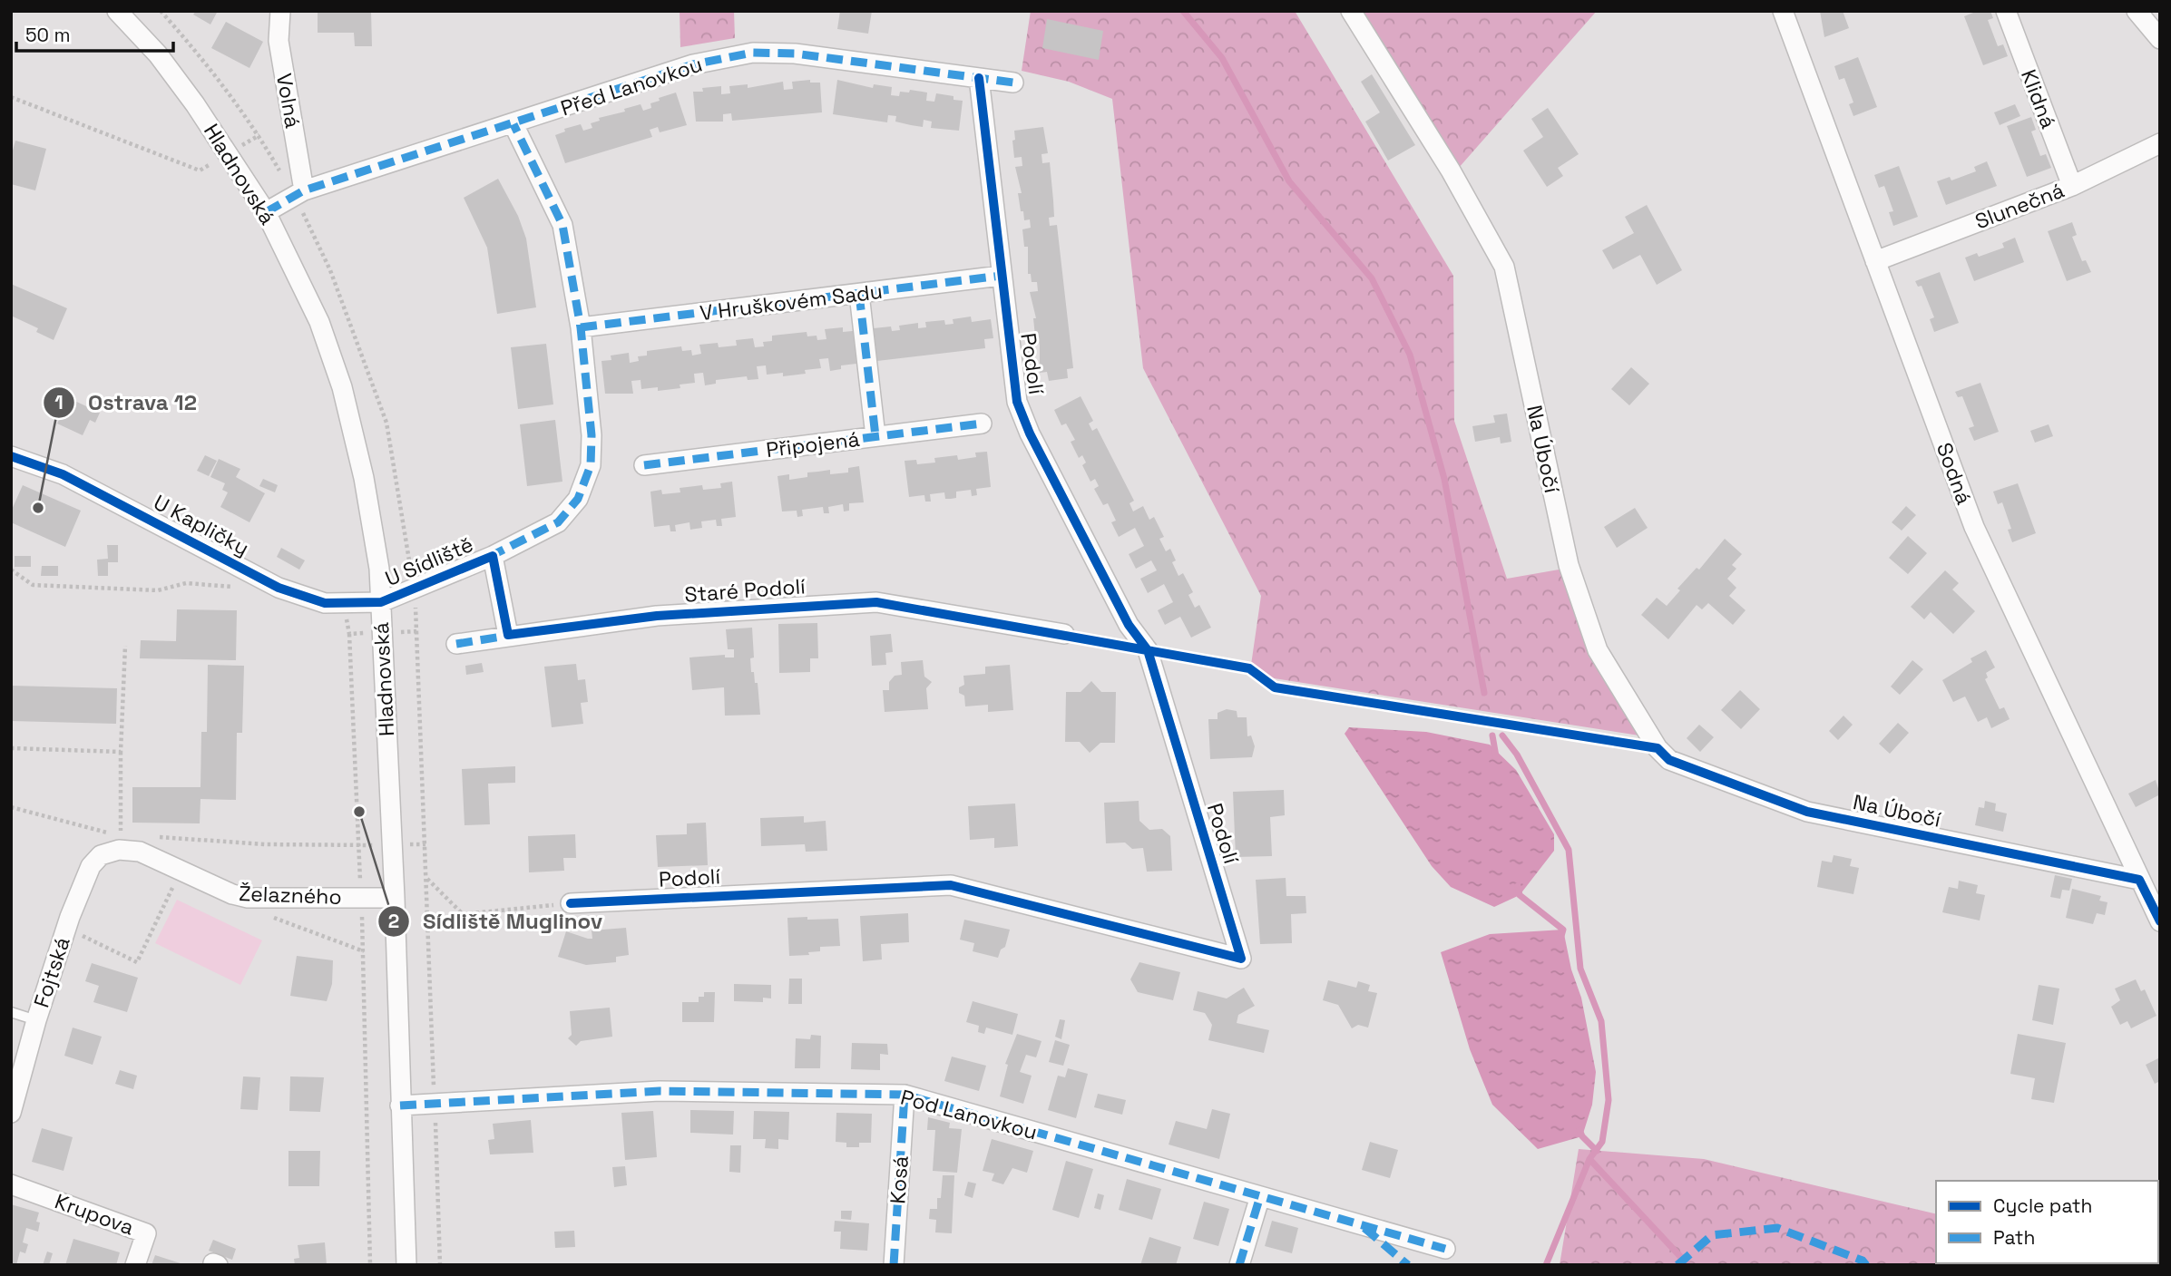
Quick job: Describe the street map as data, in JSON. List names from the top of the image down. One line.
{"streets":{"street":["Před Lanovkou","Klidná","Volná","Hladnovská","Slunečná","V Hruškovém Sadu","Podolí","Připojená","Na Úbočí","Sodná","U Kapličky","U Sídliště","Staré Podolí","Želazného","Fojtská","Pod Lanovkou","Kosá","Krupova"]},"crossings":[["Před Lanovkou","Volná"],["Před Lanovkou","Hladnovská"],["Před Lanovkou","Podolí"],["Před Lanovkou","U Sídliště"],["Klidná","Slunečná"],["Hladnovská","U Kapličky"],["Hladnovská","U Sídliště"],["Hladnovská","Želazného"],["Hladnovská","Pod Lanovkou"],["Slunečná","Sodná"],["V Hruškovém Sadu","Podolí"],["V Hruškovém Sadu","U Sídliště"],["Na Úbočí","Sodná"],["U Kapličky","U Sídliště"],["Želazného","Fojtská"],["Pod Lanovkou","Kosá"]],"places":["Ostrava 12","Sídliště Muglinov"],"legend":["Cycle path","Path"],"scale_bar":"50 m"}
